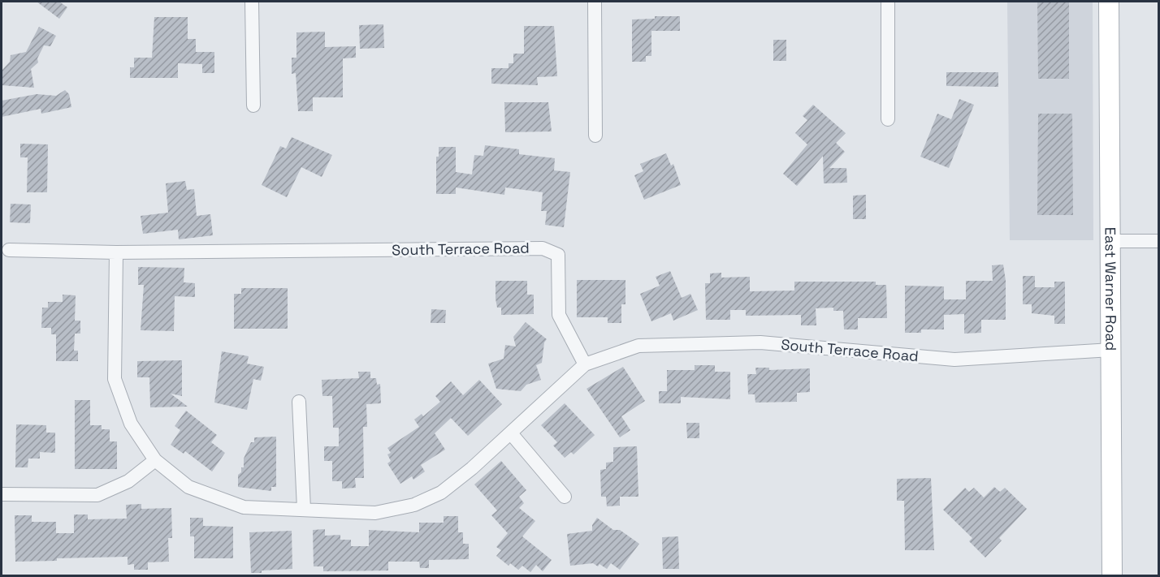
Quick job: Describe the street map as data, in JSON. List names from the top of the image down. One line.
{"streets":{"main road":["East Warner Road"],"street":["South Terrace Road"]},"crossings":[["South Terrace Road","East Warner Road"]]}
